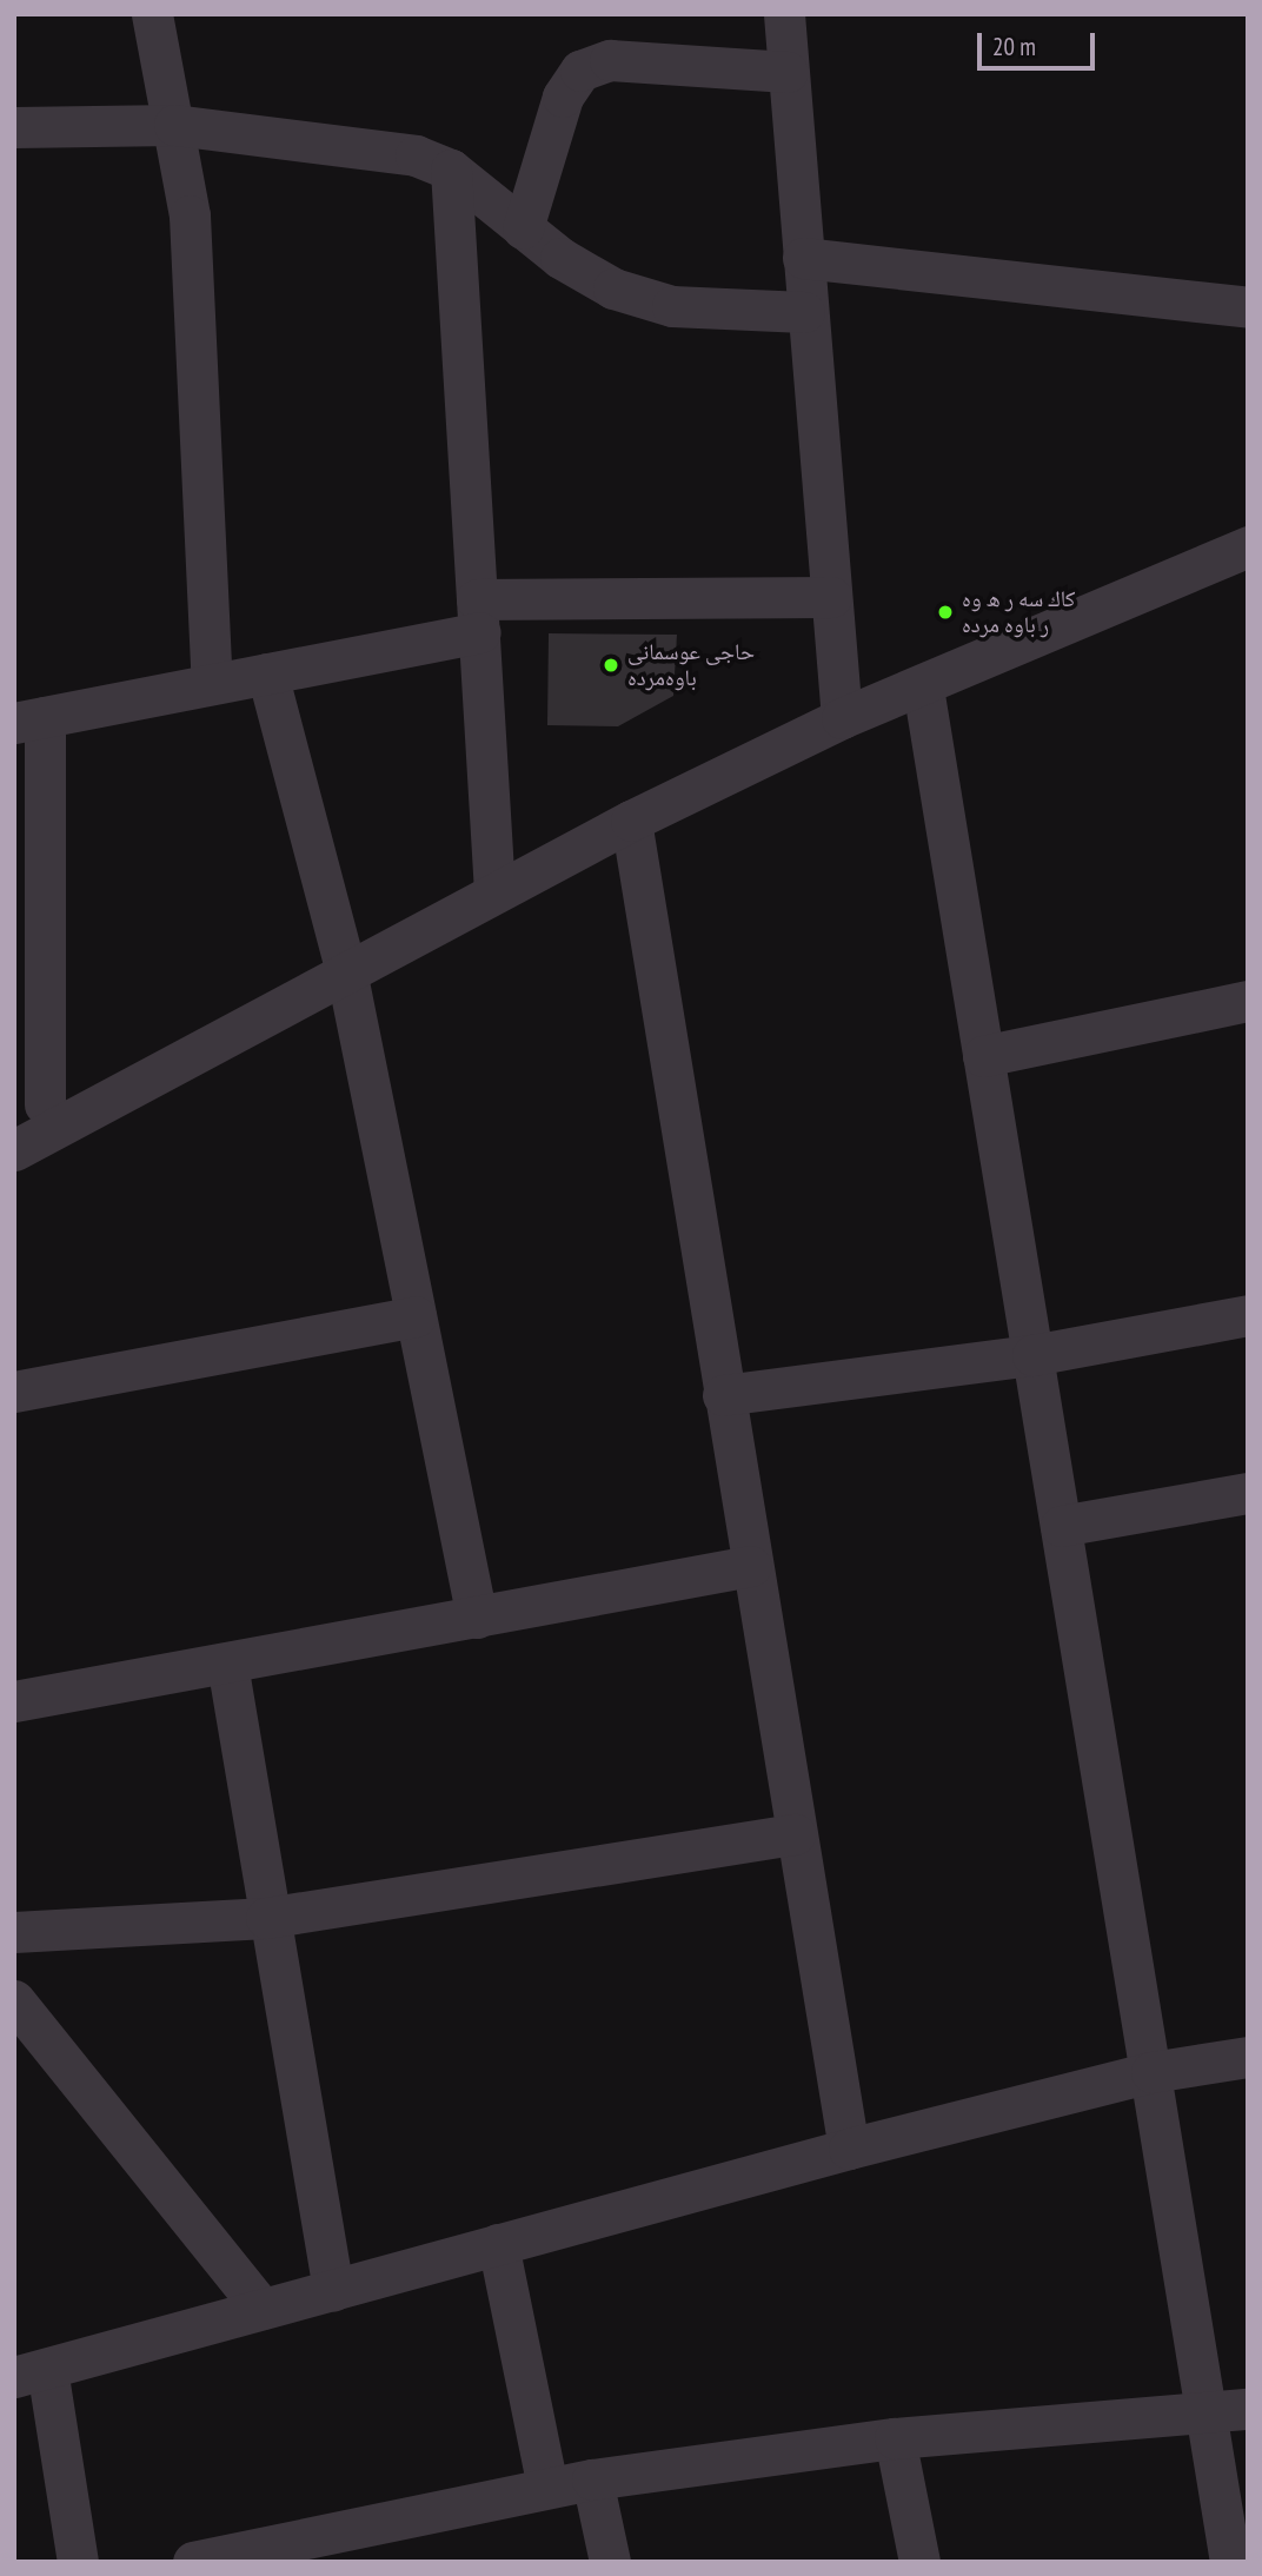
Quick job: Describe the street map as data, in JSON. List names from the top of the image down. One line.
{"places":["كاك سه ر ه وه ر باوه مرده","حاجی عوسمانی باوەمردە"],"scale_bar":"20 m"}
